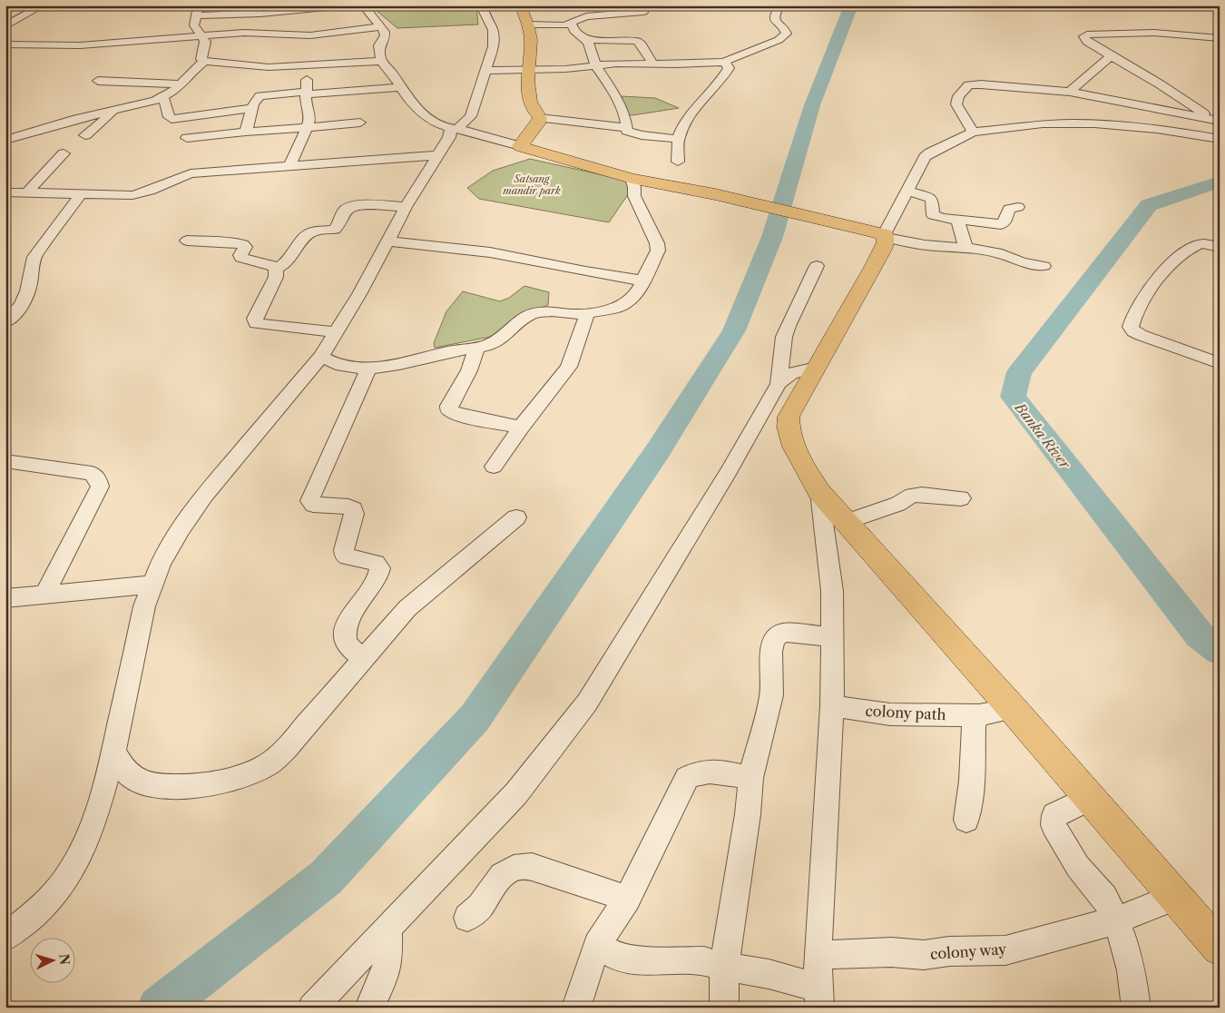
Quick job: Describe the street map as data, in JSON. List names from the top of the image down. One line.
{"streets":{"street":["colony path","colony way"]},"water":["Banka River"],"parks":["Satsang mandir park"],"north":"right"}
